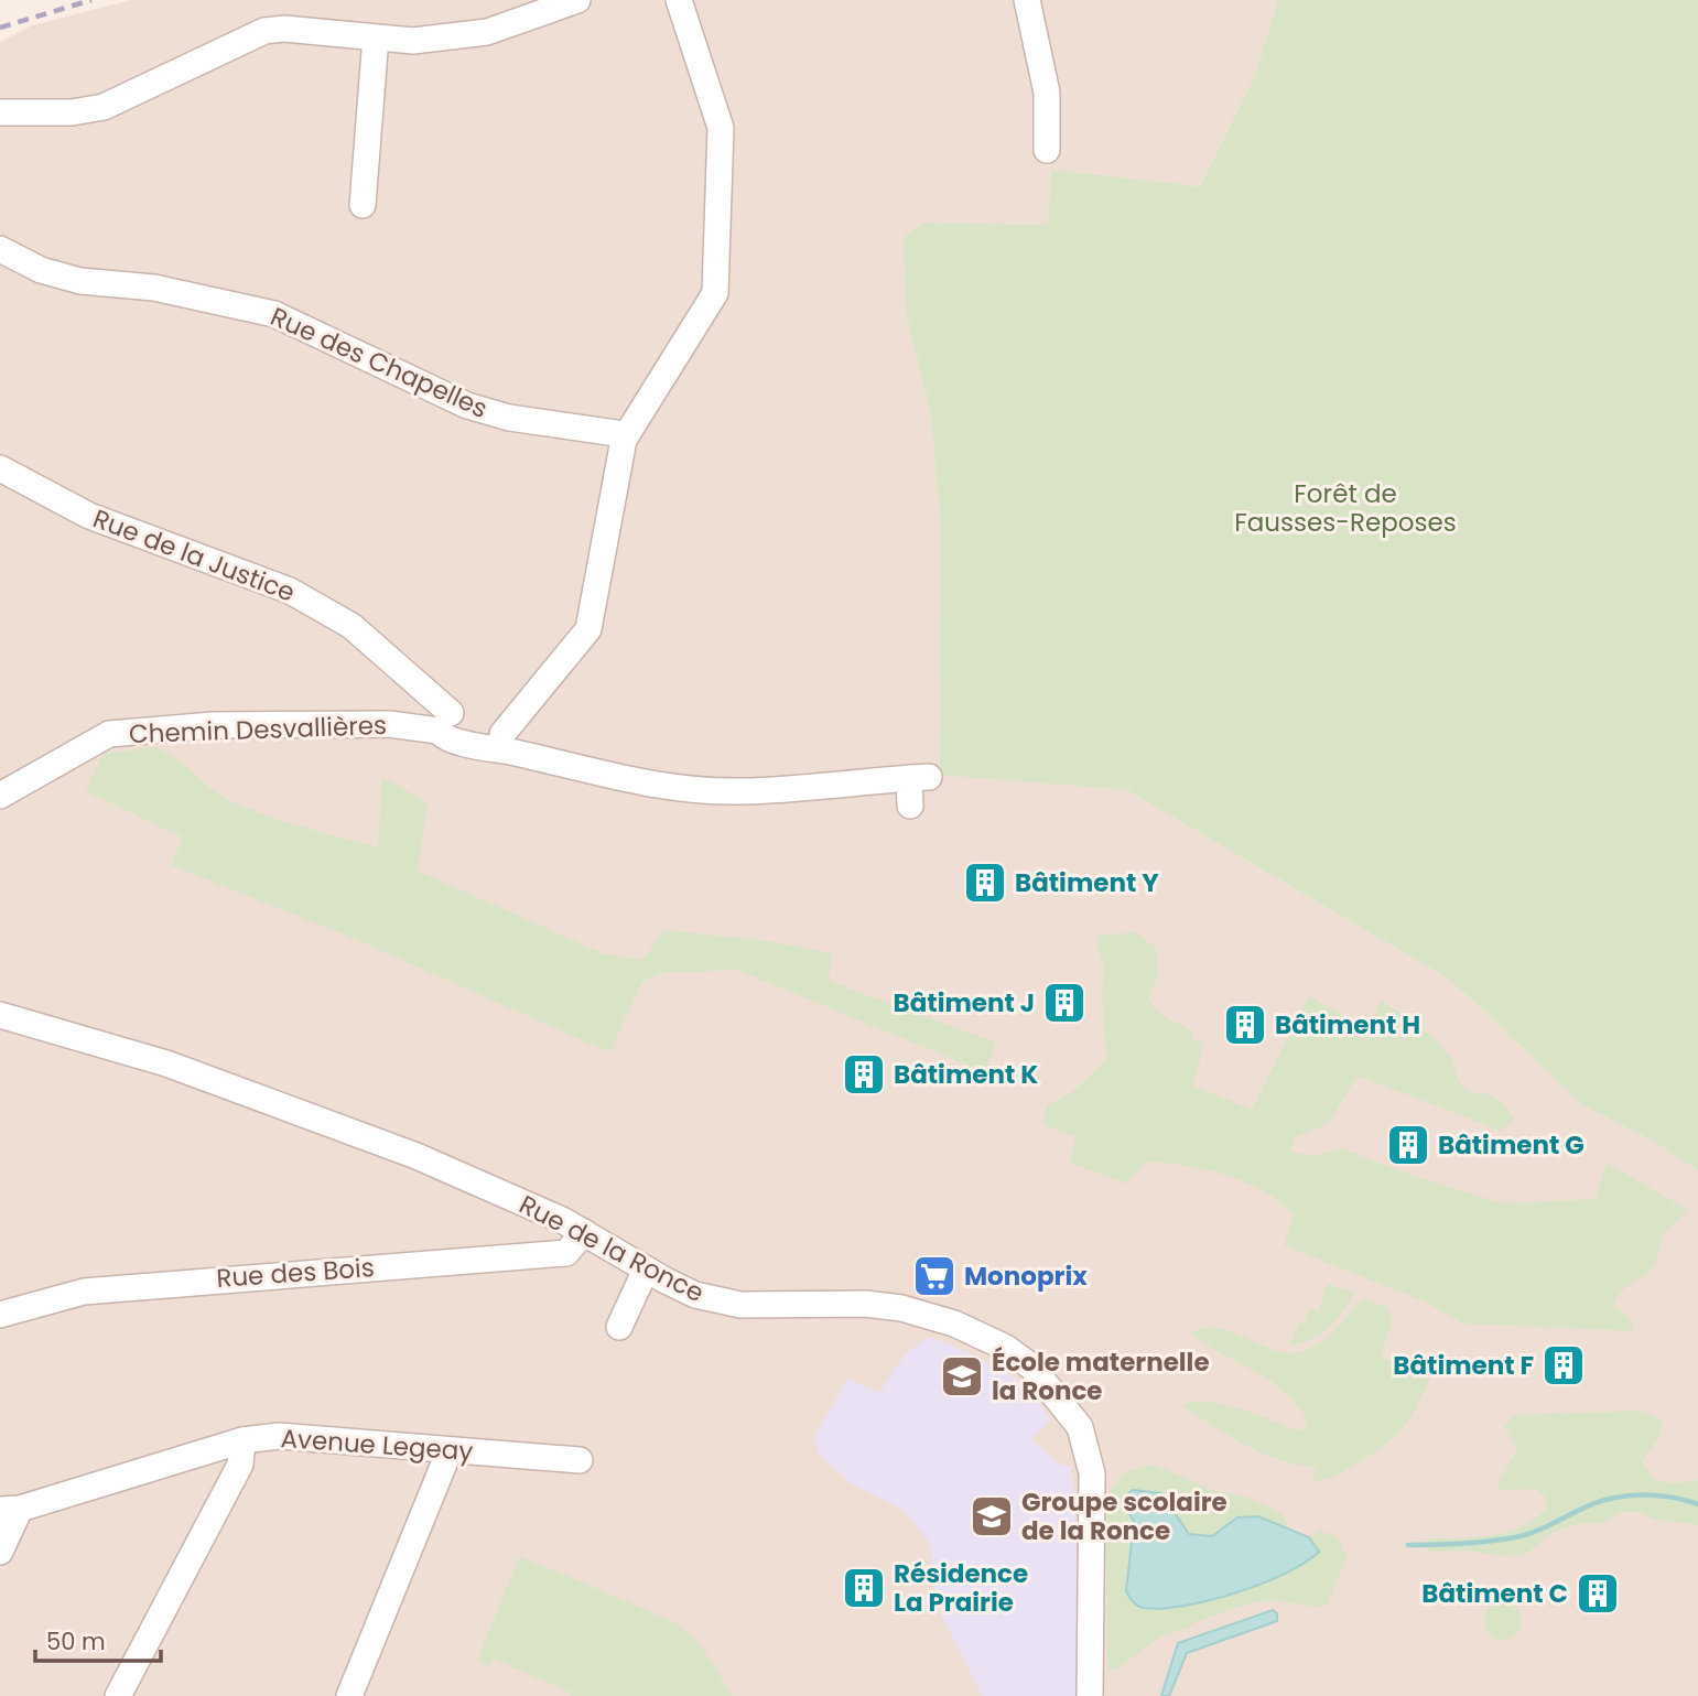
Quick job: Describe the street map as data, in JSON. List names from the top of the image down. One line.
{"streets":{"street":["Rue des Chapelles","Rue de la Justice","Chemin Desvallières","Rue de la Ronce","Rue des Bois","Avenue Legeay"]},"crossings":[["Rue de la Justice","Chemin Desvallières"],["Rue de la Ronce","Rue des Bois"]],"parks":["Forêt de Fausses-Reposes"],"places":{"building":["Bâtiment Y","Bâtiment J","Bâtiment H","Bâtiment K","Bâtiment G","Bâtiment F","Résidence La Prairie","Bâtiment C"],"supermarket":["Monoprix"],"school or university":["École maternelle la Ronce","Groupe scolaire de la Ronce"]},"scale_bar":"50 m"}
